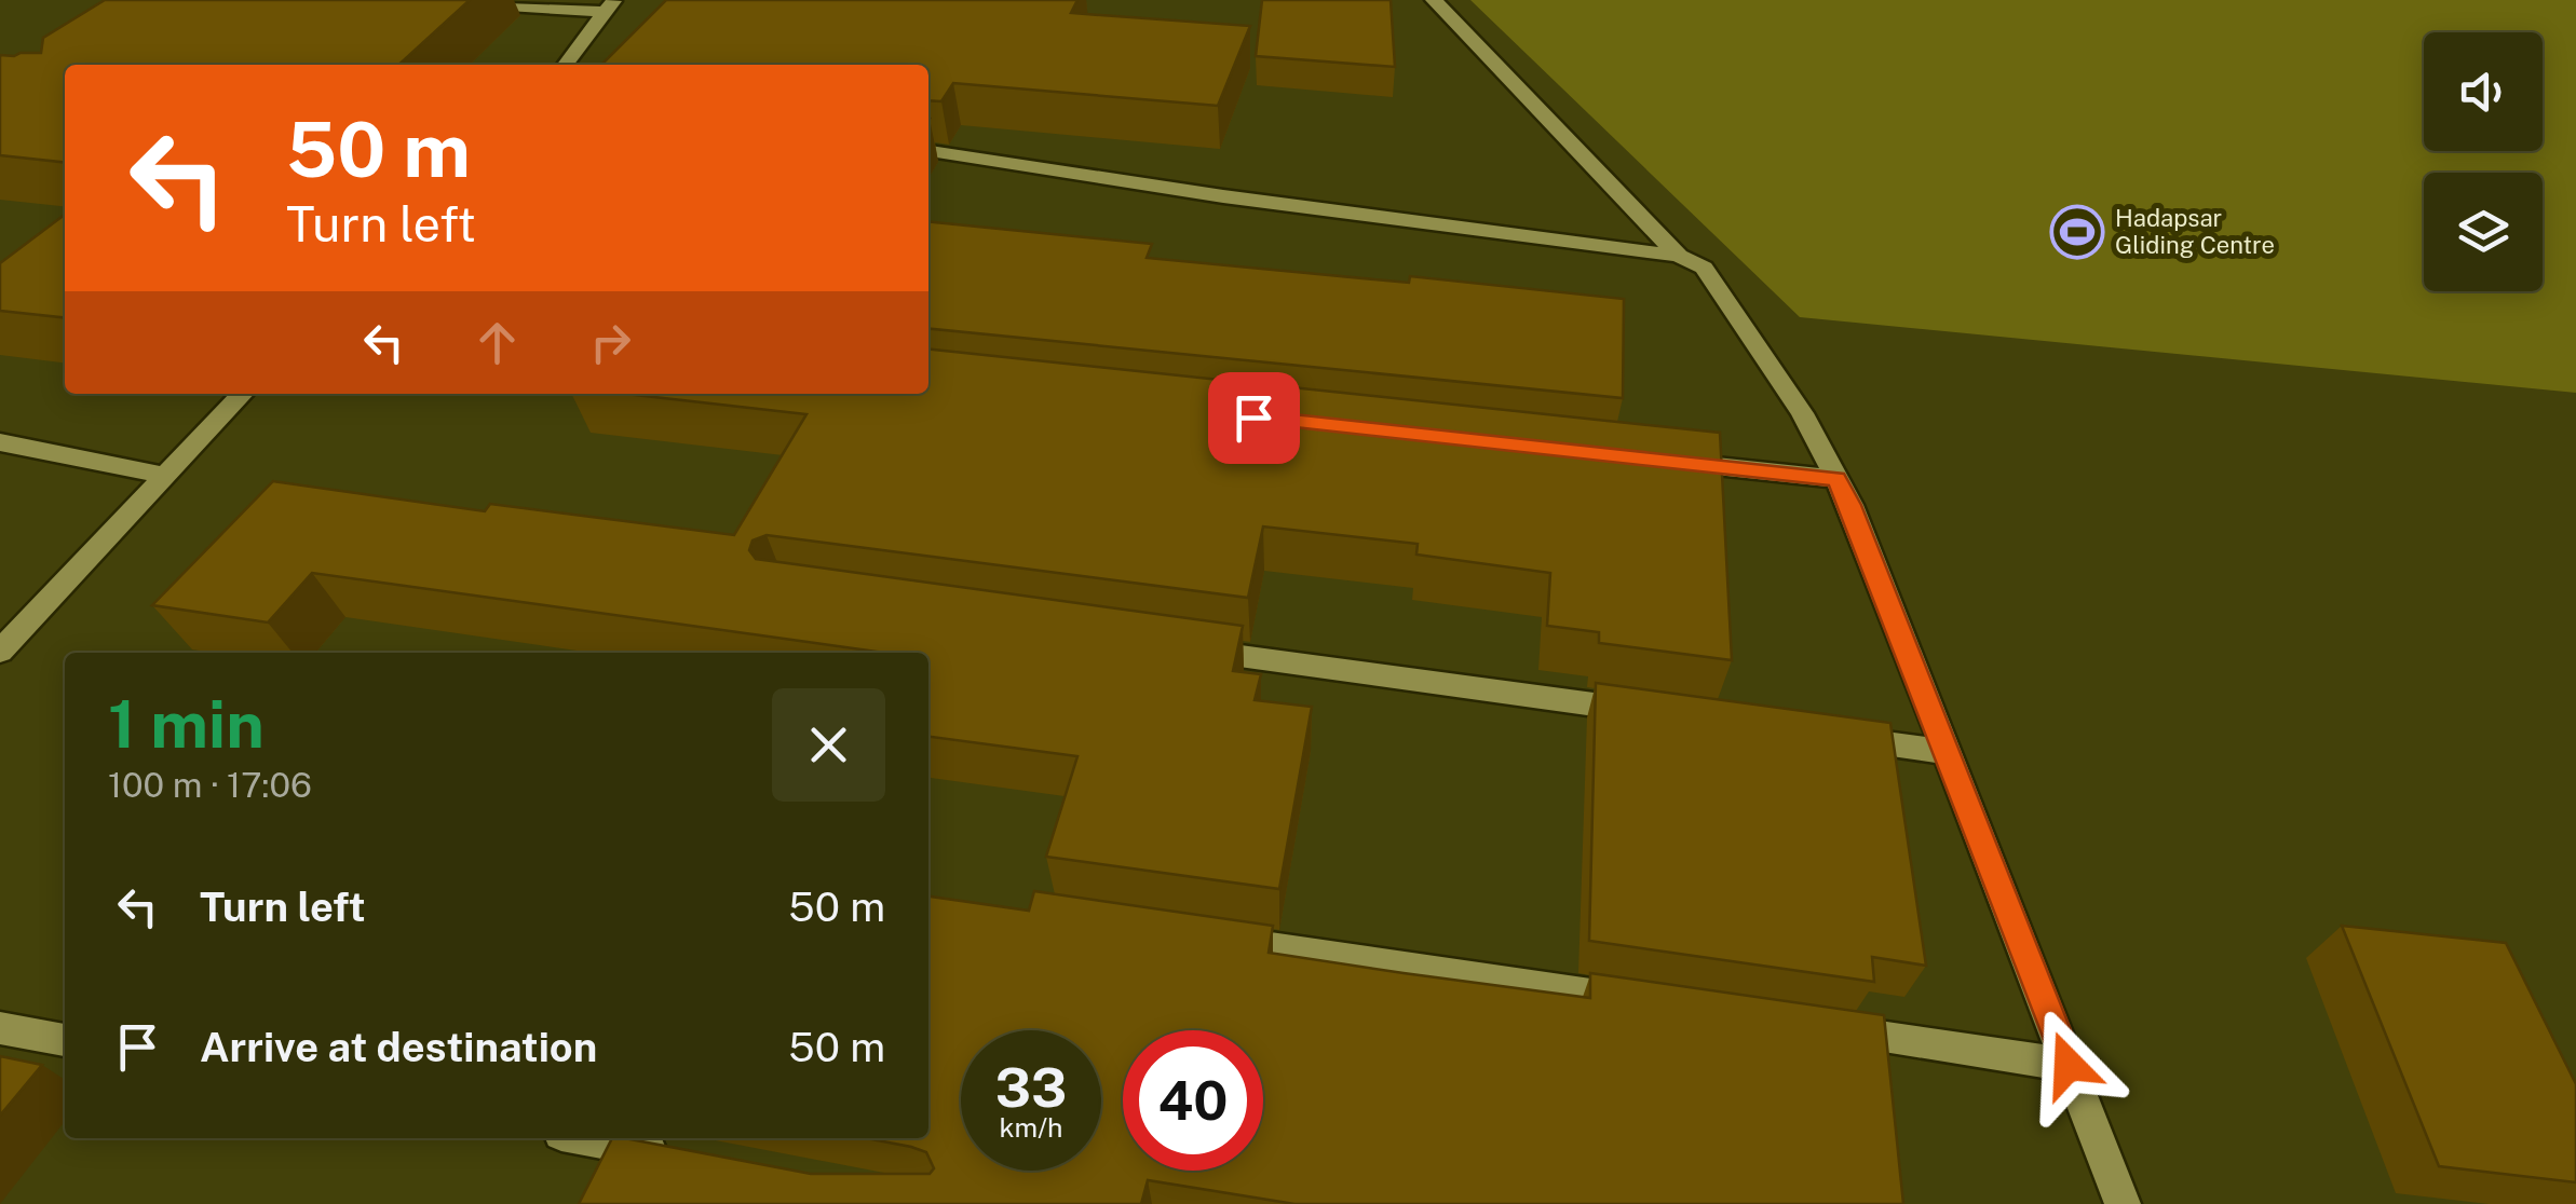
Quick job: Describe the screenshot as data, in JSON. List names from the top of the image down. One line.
{"places":{"sports":["Hadapsar Gliding Centre"]},"page":{"turn":["50 m","Turn left"],"heading":["1 min","100 m · 17:06"],"list":[{"name":"Turn left","value":"50 m"},{"name":"Arrive at destination","value":"50 m"}],"speed":"33 km/h","limit":"40"}}
